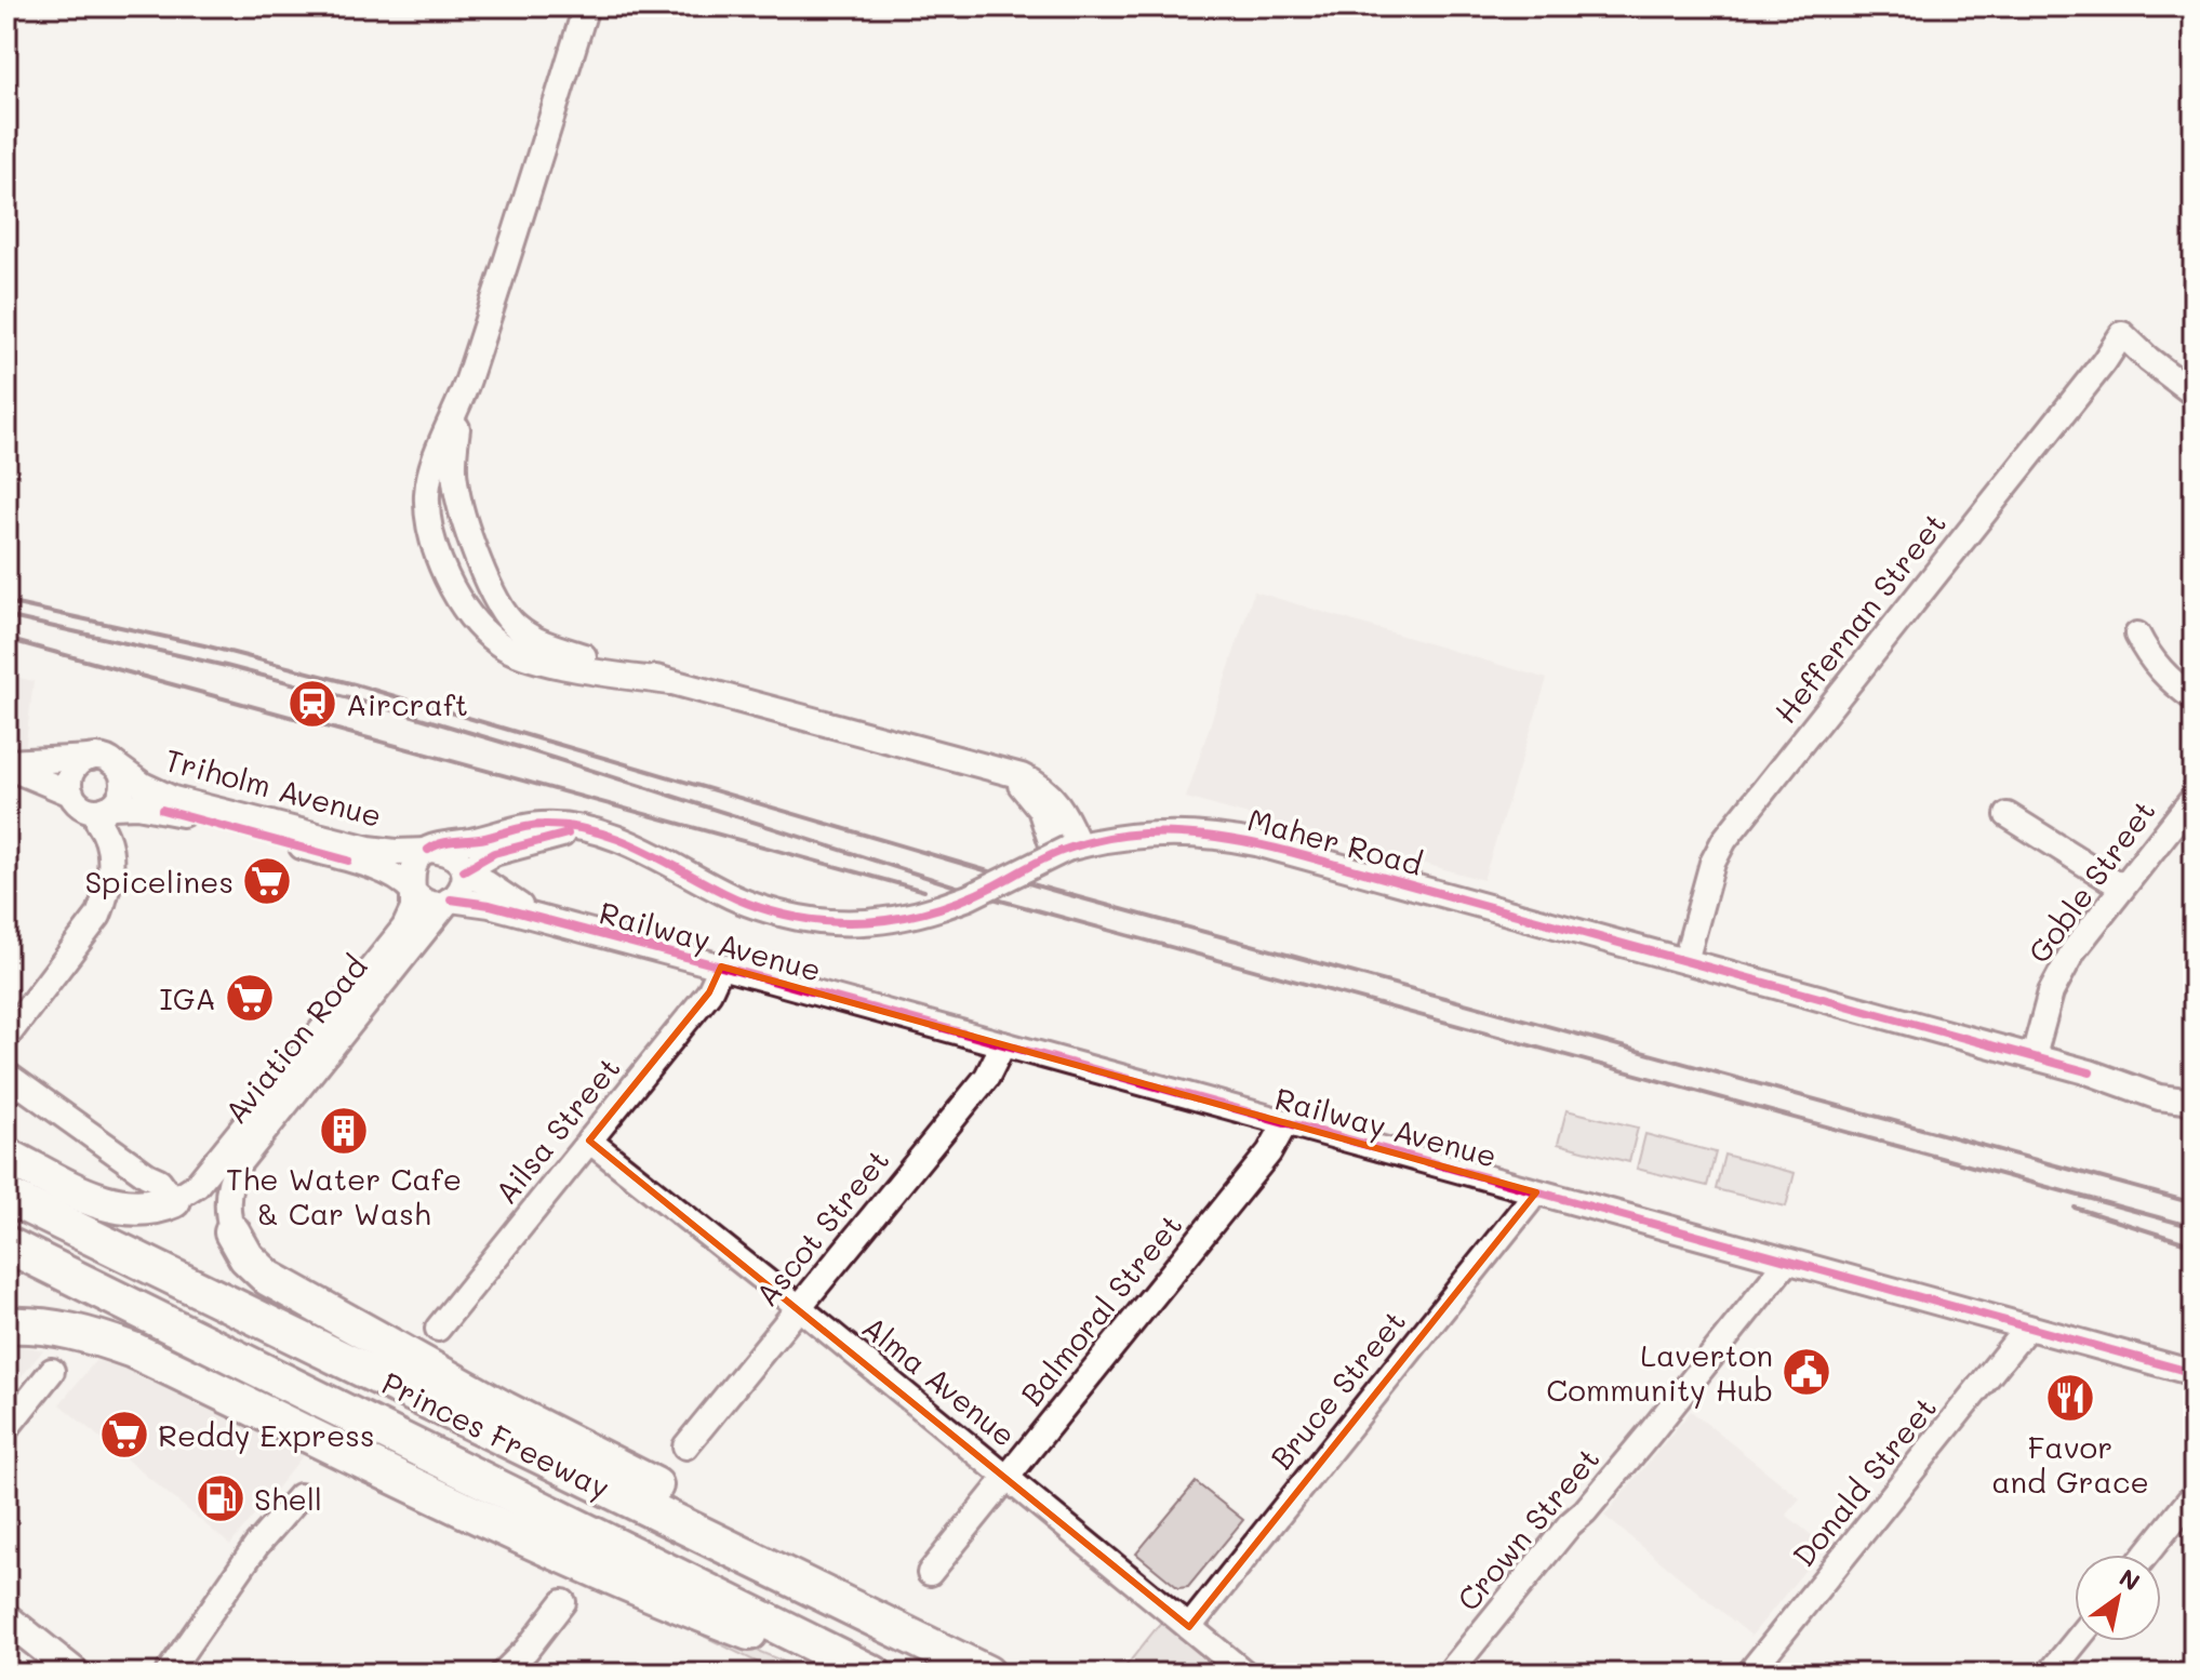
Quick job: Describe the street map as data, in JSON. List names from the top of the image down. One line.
{"streets":{"highway":["Princes Freeway"],"street":["Heffernan Street","Triholm Avenue","Maher Road","Goble Street","Railway Avenue","Aviation Road","Ailsa Street","Ascot Street","Balmoral Street","Alma Avenue","Bruce Street","Donald Street","Crown Street"]},"crossings":[["Heffernan Street","Maher Road"],["Triholm Avenue","Maher Road"],["Triholm Avenue","Railway Avenue"],["Triholm Avenue","Aviation Road"],["Maher Road","Goble Street"],["Maher Road","Railway Avenue"],["Maher Road","Aviation Road"],["Railway Avenue","Aviation Road"],["Railway Avenue","Ailsa Street"],["Railway Avenue","Ascot Street"],["Railway Avenue","Balmoral Street"],["Railway Avenue","Bruce Street"],["Railway Avenue","Donald Street"],["Railway Avenue","Crown Street"],["Ailsa Street","Alma Avenue"],["Ascot Street","Alma Avenue"],["Balmoral Street","Alma Avenue"],["Alma Avenue","Bruce Street"]],"places":{"station":["Aircraft"],"supermarket":["Spicelines","IGA","Reddy Express"],"building":["The Water Cafe & Car Wash"],"public building":["Laverton Community Hub"],"restaurant":["Favor and Grace"],"fuel station":["Shell"]},"north":"top right"}
